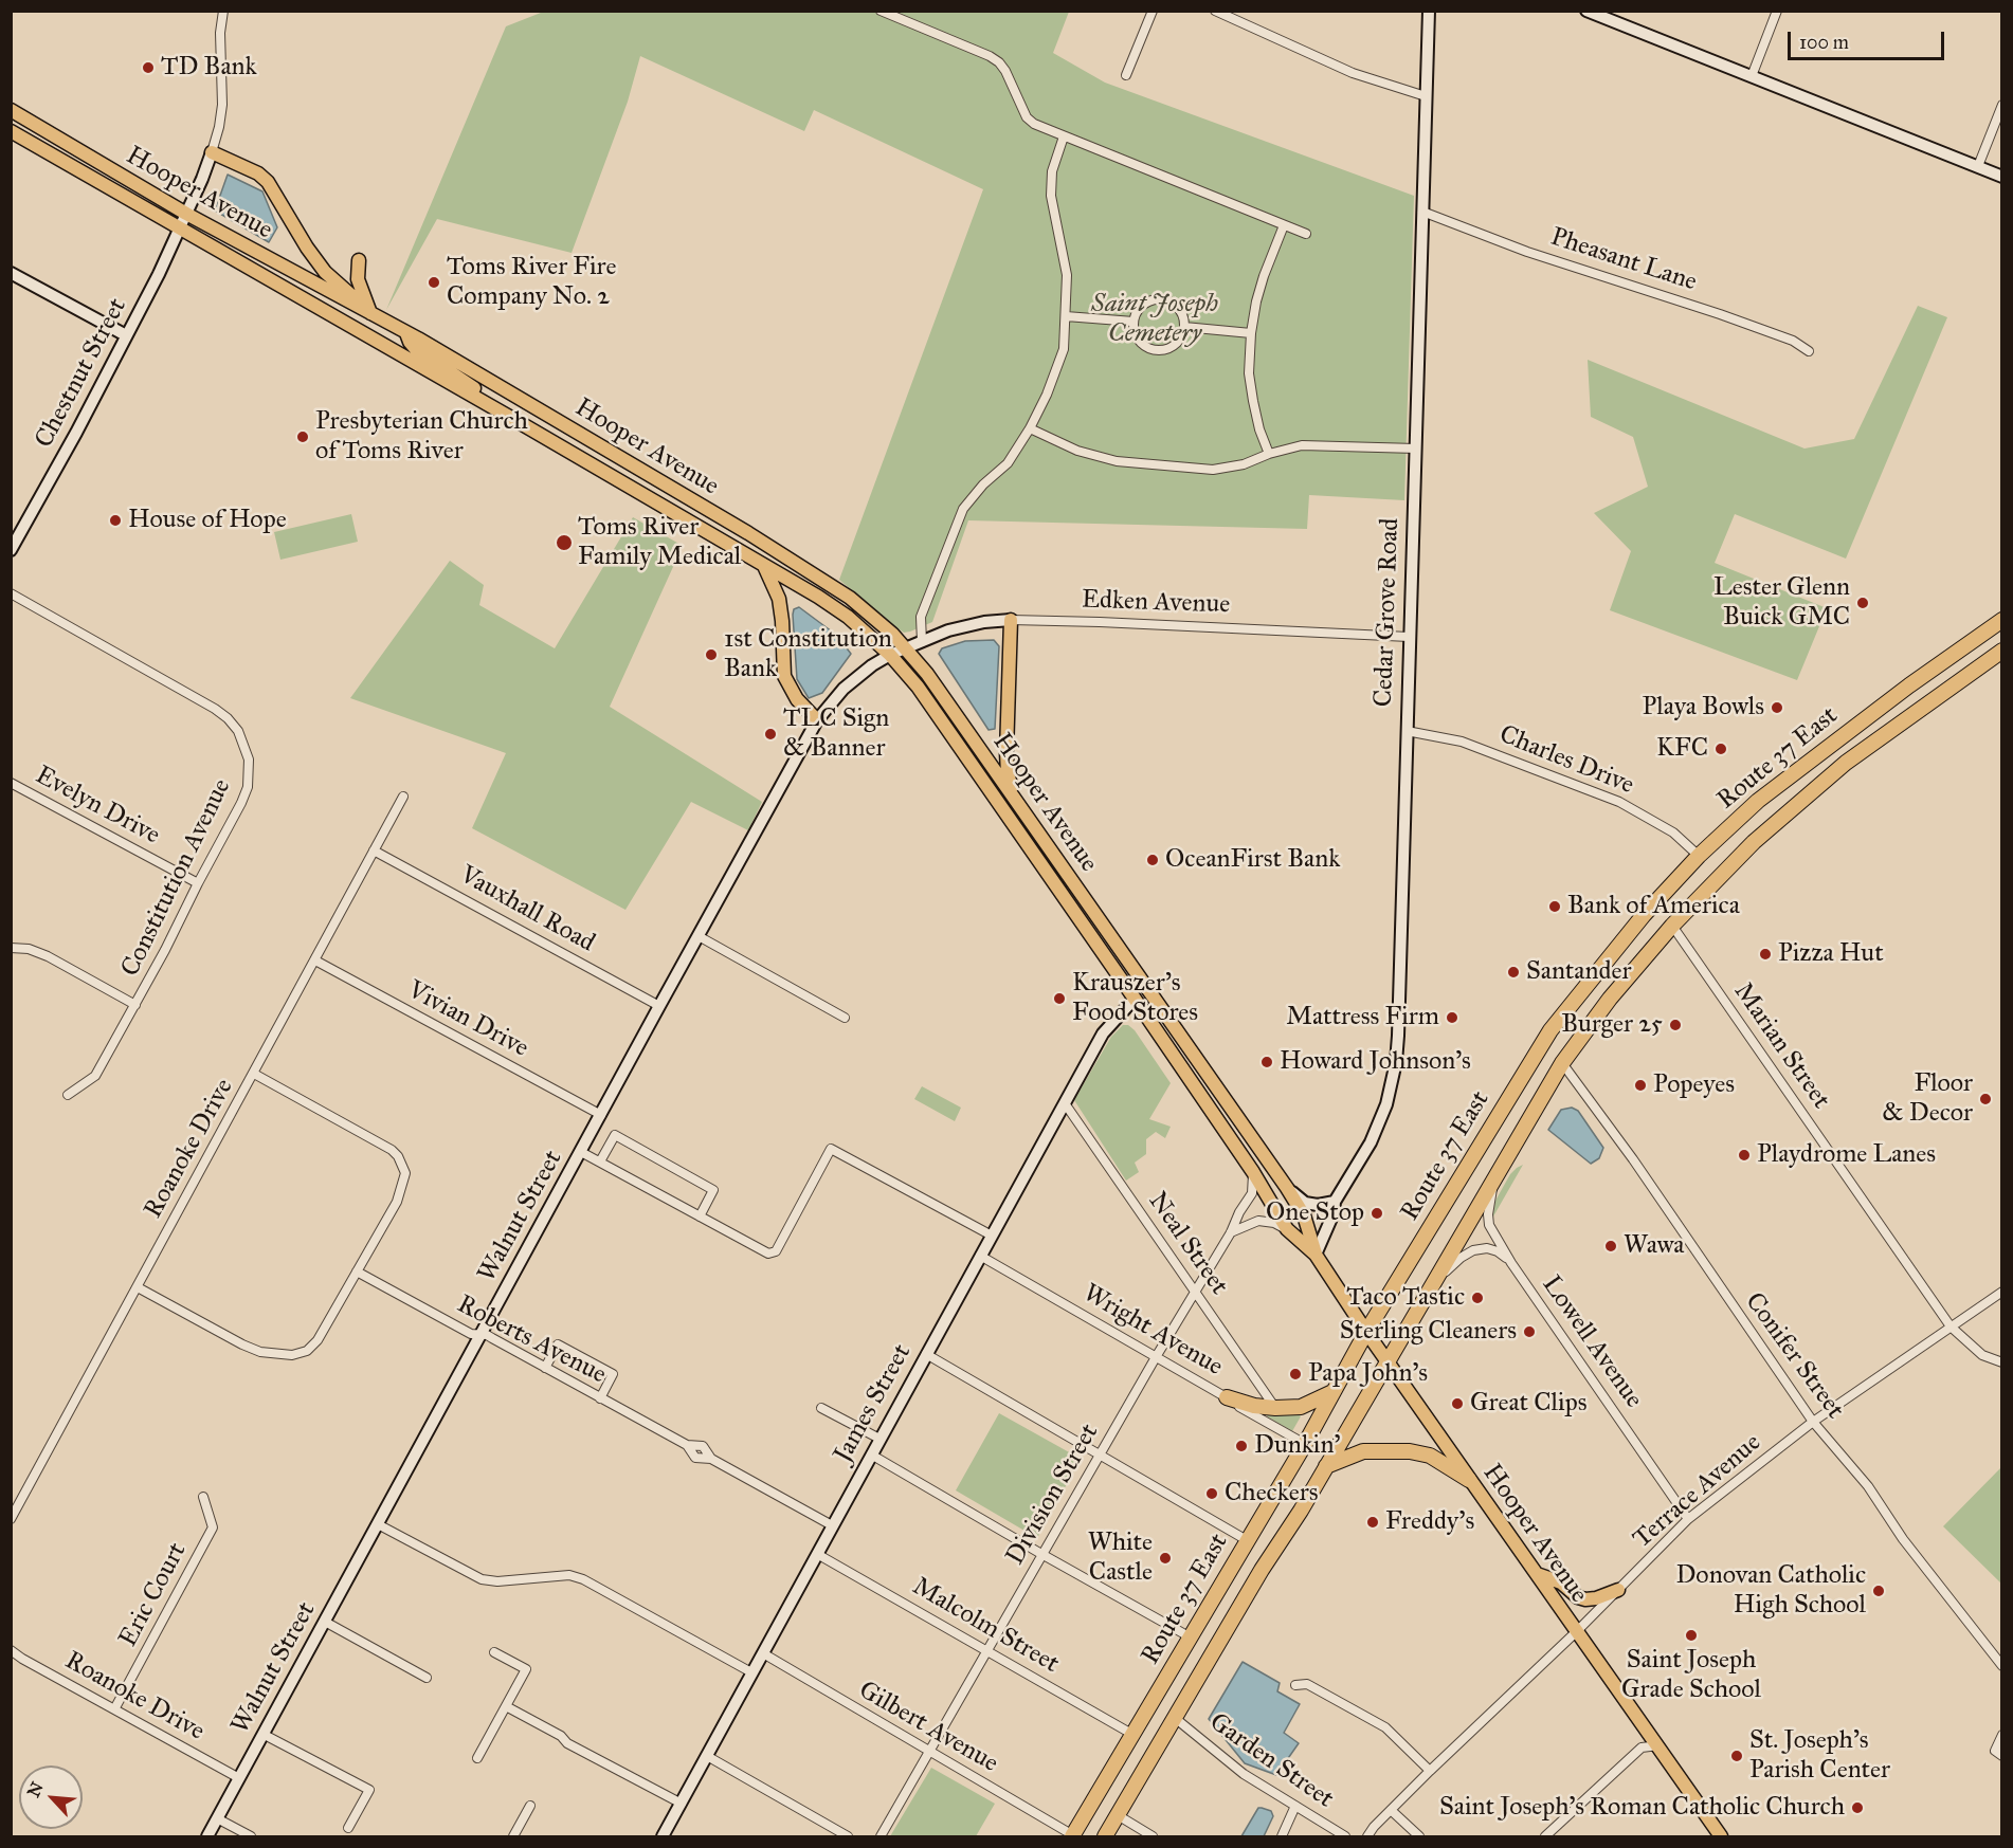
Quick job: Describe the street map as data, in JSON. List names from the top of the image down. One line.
{"streets":{"highway":["Route 37 East"],"main road":["Hooper Avenue"],"street":["Pheasant Lane","Chestnut Street","Edken Avenue","Cedar Grove Road","Charles Drive","Evelyn Drive","Constitution Avenue","Vauxhall Road","Vivian Drive","Marian Street","Roanoke Drive","Walnut Street","Neal Street","Wright Avenue","Roberts Avenue","Lowell Avenue","Conifer Street","James Street","Terrace Avenue","Division Street","Eric Court","Malcolm Street","Gilbert Avenue","Garden Street"]},"crossings":[["Hooper Avenue","Chestnut Street"],["Hooper Avenue","Edken Avenue"],["Hooper Avenue","Cedar Grove Road"],["Hooper Avenue","Route 37 East"],["Hooper Avenue","Walnut Street"],["Hooper Avenue","Neal Street"],["Hooper Avenue","James Street"],["Hooper Avenue","Terrace Avenue"],["Hooper Avenue","Division Street"],["Pheasant Lane","Cedar Grove Road"],["Edken Avenue","Cedar Grove Road"],["Edken Avenue","Walnut Street"],["Cedar Grove Road","Route 37 East"],["Cedar Grove Road","Charles Drive"],["Cedar Grove Road","Neal Street"],["Cedar Grove Road","Division Street"],["Route 37 East","Charles Drive"],["Route 37 East","Marian Street"],["Route 37 East","Neal Street"],["Route 37 East","Wright Avenue"],["Route 37 East","Lowell Avenue"],["Route 37 East","Conifer Street"],["Route 37 East","Division Street"],["Route 37 East","Malcolm Street"],["Route 37 East","Gilbert Avenue"],["Route 37 East","Garden Street"],["Evelyn Drive","Constitution Avenue"],["Vauxhall Road","Roanoke Drive"],["Vauxhall Road","Walnut Street"],["Vivian Drive","Roanoke Drive"],["Vivian Drive","Walnut Street"],["Marian Street","Terrace Avenue"],["Roanoke Drive","Walnut Street"],["Roanoke Drive","Eric Court"],["Walnut Street","Roberts Avenue"],["Neal Street","James Street"],["Neal Street","Division Street"],["Wright Avenue","James Street"],["Wright Avenue","Division Street"],["Roberts Avenue","James Street"],["Lowell Avenue","Terrace Avenue"],["Conifer Street","Terrace Avenue"],["James Street","Malcolm Street"],["James Street","Gilbert Avenue"],["Division Street","Malcolm Street"],["Division Street","Gilbert Avenue"]],"parks":["Saint Joseph Cemetery"],"places":["TD Bank","Toms River Fire Company No. 2","Presbyterian Church of Toms River","House of Hope","Toms River Family Medical","Lester Glenn Buick GMC","1st Constitution Bank","Playa Bowls","TLC Sign & Banner","KFC","OceanFirst Bank","Bank of America","Pizza Hut","Santander","Krauszer's Food Stores","Mattress Firm","Burger 25","Howard Johnson's","Popeyes","Floor & Decor","Playdrome Lanes","One Stop","Wawa","Taco Tastic","Sterling Cleaners","Papa John's","Great Clips","Dunkin'","Checkers","Freddy's","White Castle","Donovan Catholic High School","Saint Joseph Grade School","St. Joseph's Parish Center","Saint Joseph's Roman Catholic Church"],"scale_bar":"100 m","north":"top left"}
